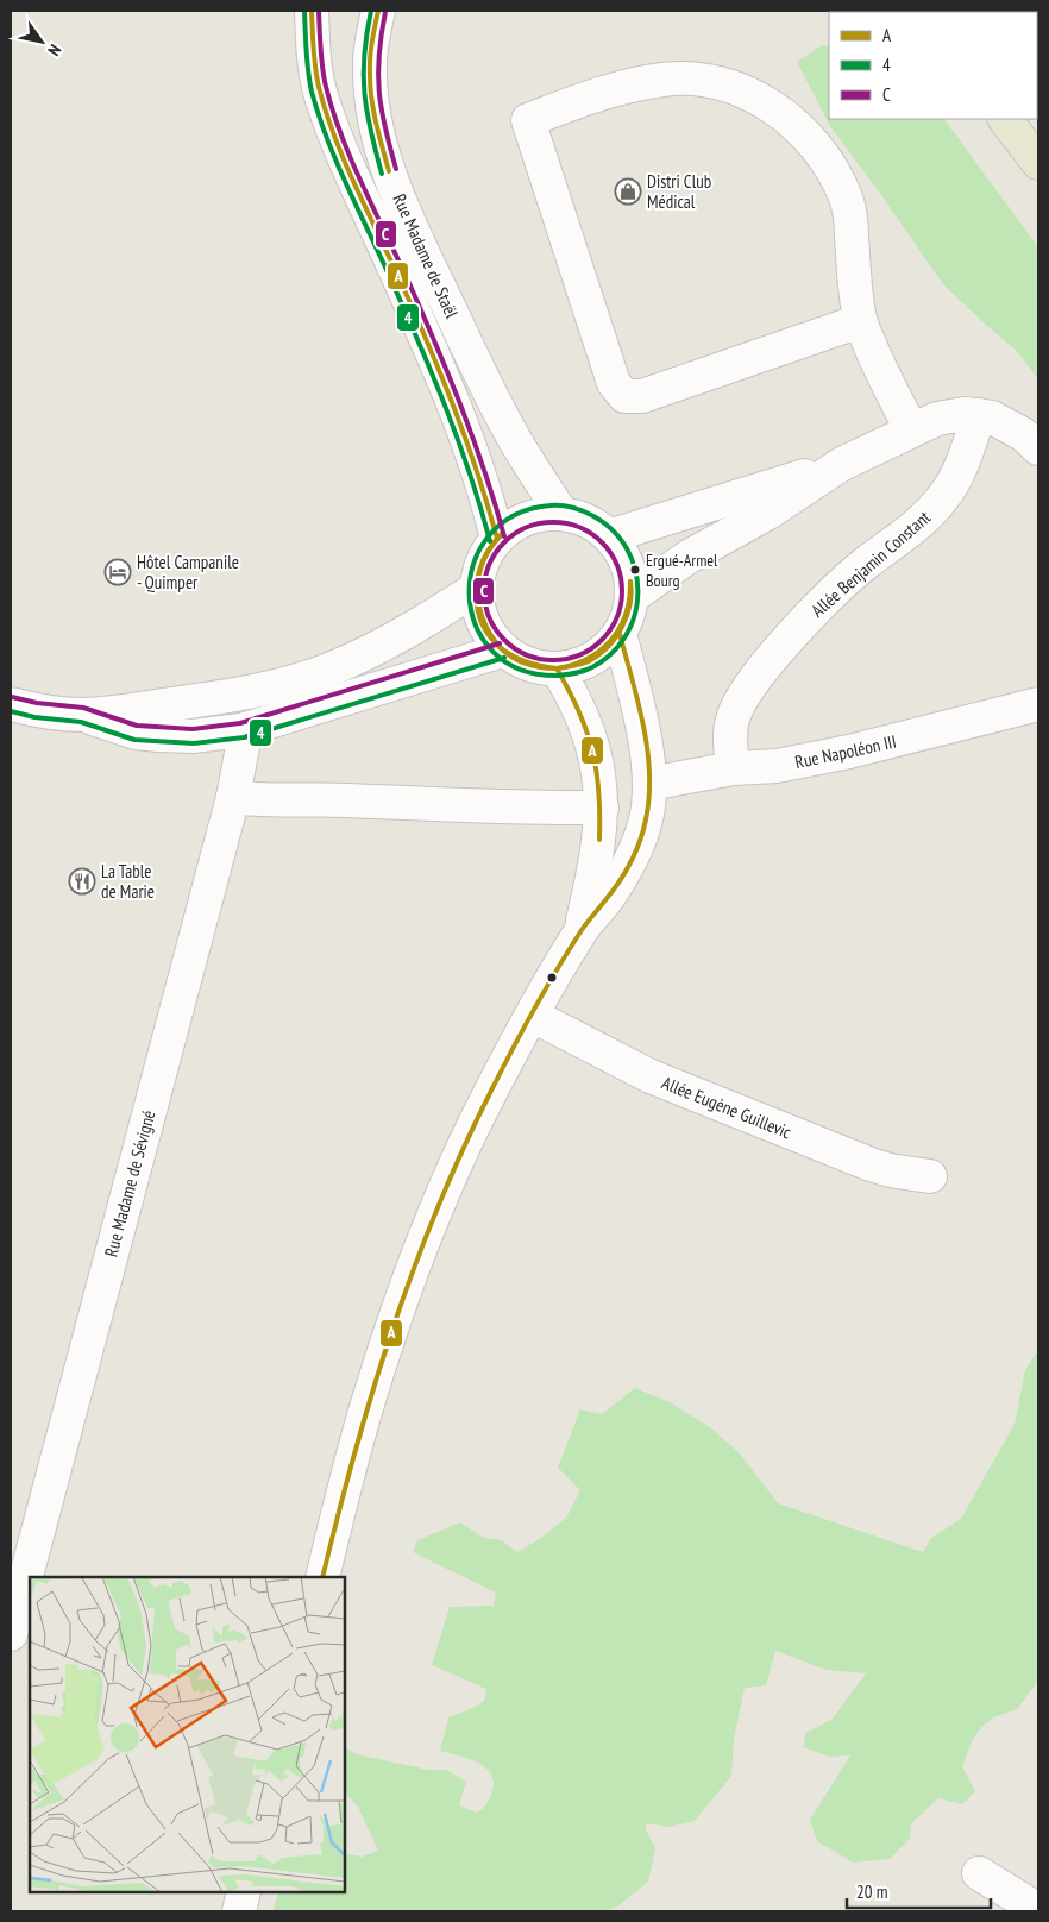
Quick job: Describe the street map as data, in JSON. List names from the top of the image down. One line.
{"streets":{"street":["Rue Madame de Staël","Allée Benjamin Constant","Rue Napoléon III","Allée Eugène Guillevic","Rue Madame de Sévigné"]},"crossings":[["Allée Benjamin Constant","Rue Napoléon III"]],"places":{"shop":["Distri Club Médical"],"other":["Ergué-Armel Bourg"],"hotel":["Hôtel Campanile - Quimper"],"restaurant":["La Table de Marie"]},"lines":["transit line A","transit line 4","transit line C"],"legend":["A","4","C"],"scale_bar":"20 m","north":"bottom right"}
